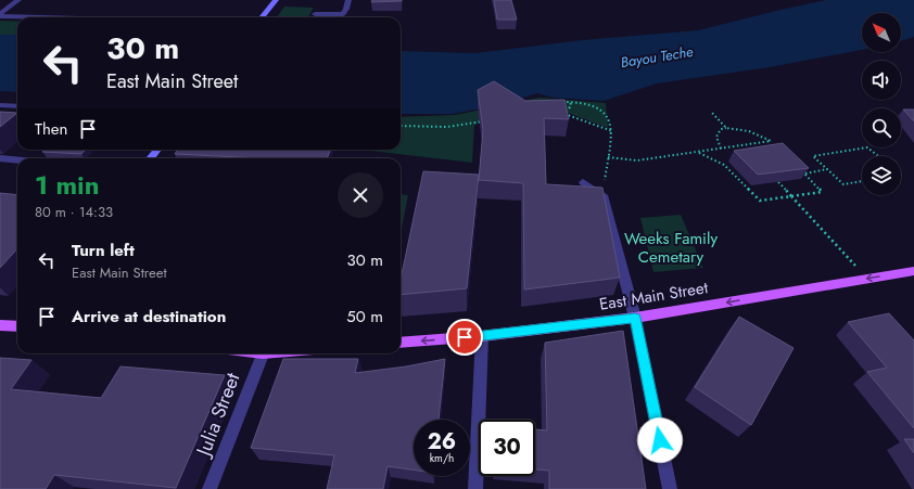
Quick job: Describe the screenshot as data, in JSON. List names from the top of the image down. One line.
{"streets":{"main road":["East Main Street"],"street":["Julia Street"]},"one_way":["East Main Street"],"water":["Bayou Teche"],"parks":["Weeks Family Cemetary"],"north":"top left","page":{"turn":["30 m","East Main Street"],"then":"Then","heading":["1 min","80 m · 14:33"],"list":[{"name":"Turn left","note":"East Main Street","value":"30 m"},{"name":"Arrive at destination","value":"50 m"}],"speed":"26 km/h","limit":"30"}}
